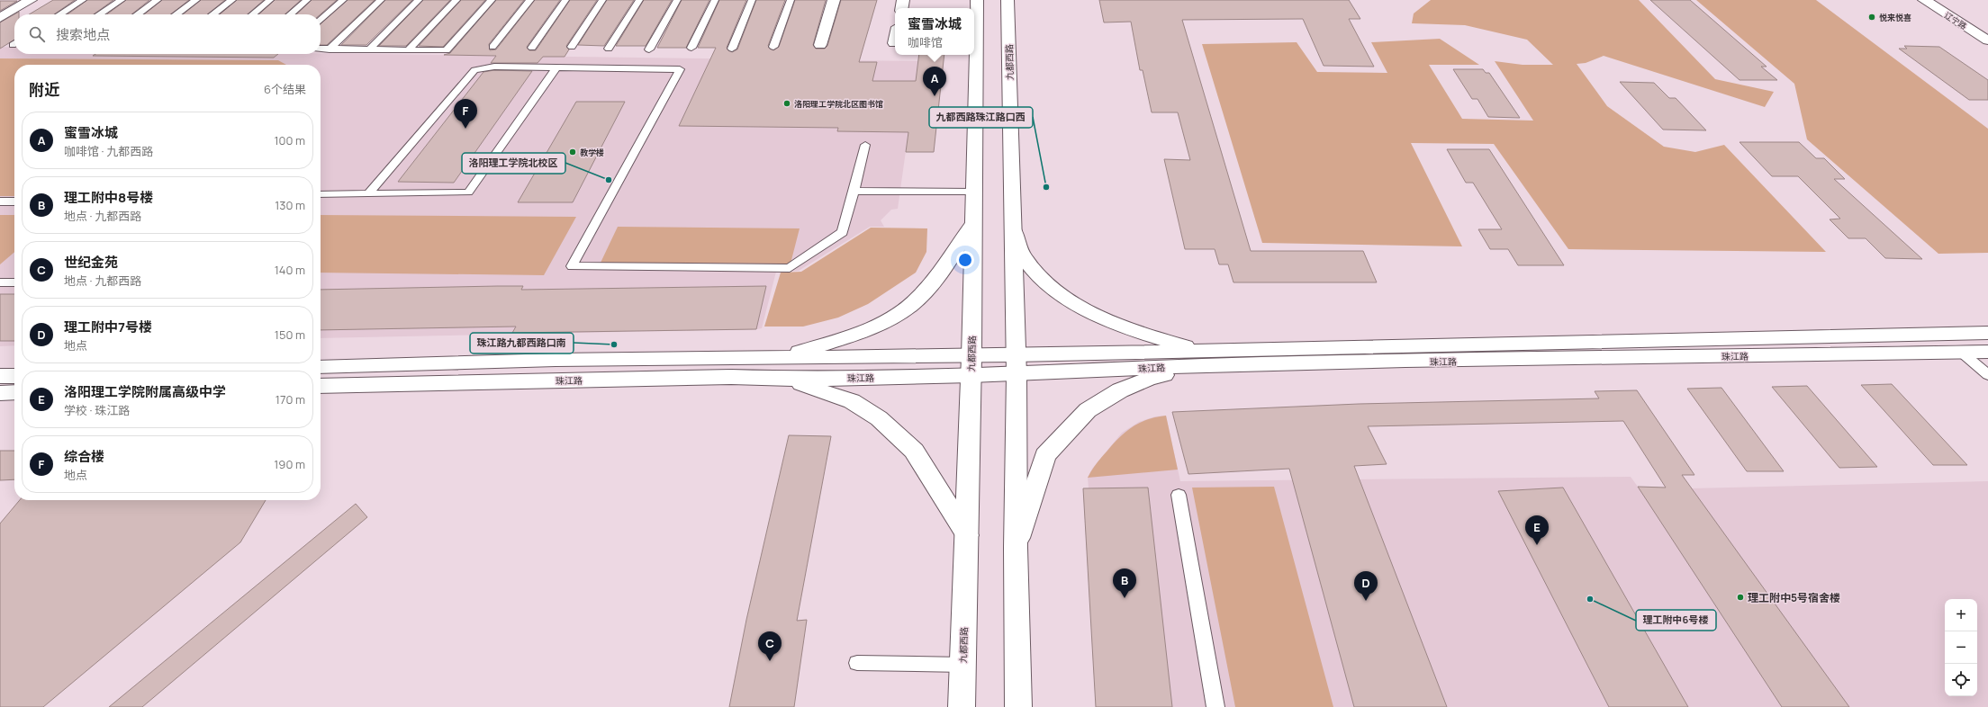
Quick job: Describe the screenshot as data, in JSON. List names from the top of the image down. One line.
{"streets":{"main road":["辽宁路","九都西路","珠江路"]},"crossings":[["九都西路","珠江路"]],"places":["悦来悦喜","洛阳理工学院北区图书馆","教学楼","洛阳理工学院北校区","九都西路珠江路口西","珠江路九都西路口南","理工附中5号宿舍楼","理工附中6号楼"],"page":{"popup":["蜜雪冰城","咖啡馆"],"search":"搜索地点","heading":["附近","6个结果"],"pins":["A","F","E","B","D","C"],"list":[{"mark":"A","name":"蜜雪冰城","note":"咖啡馆 · 九都西路","value":"100 m"},{"mark":"B","name":"理工附中8号楼","note":"地点 · 九都西路","value":"130 m"},{"mark":"C","name":"世纪金苑","note":"地点 · 九都西路","value":"140 m"},{"mark":"D","name":"理工附中7号楼","note":"地点","value":"150 m"},{"mark":"E","name":"洛阳理工学院附属高级中学","note":"学校 · 珠江路","value":"170 m"},{"mark":"F","name":"综合楼","note":"地点","value":"190 m"}],"map_buttons":["+","−"]}}
